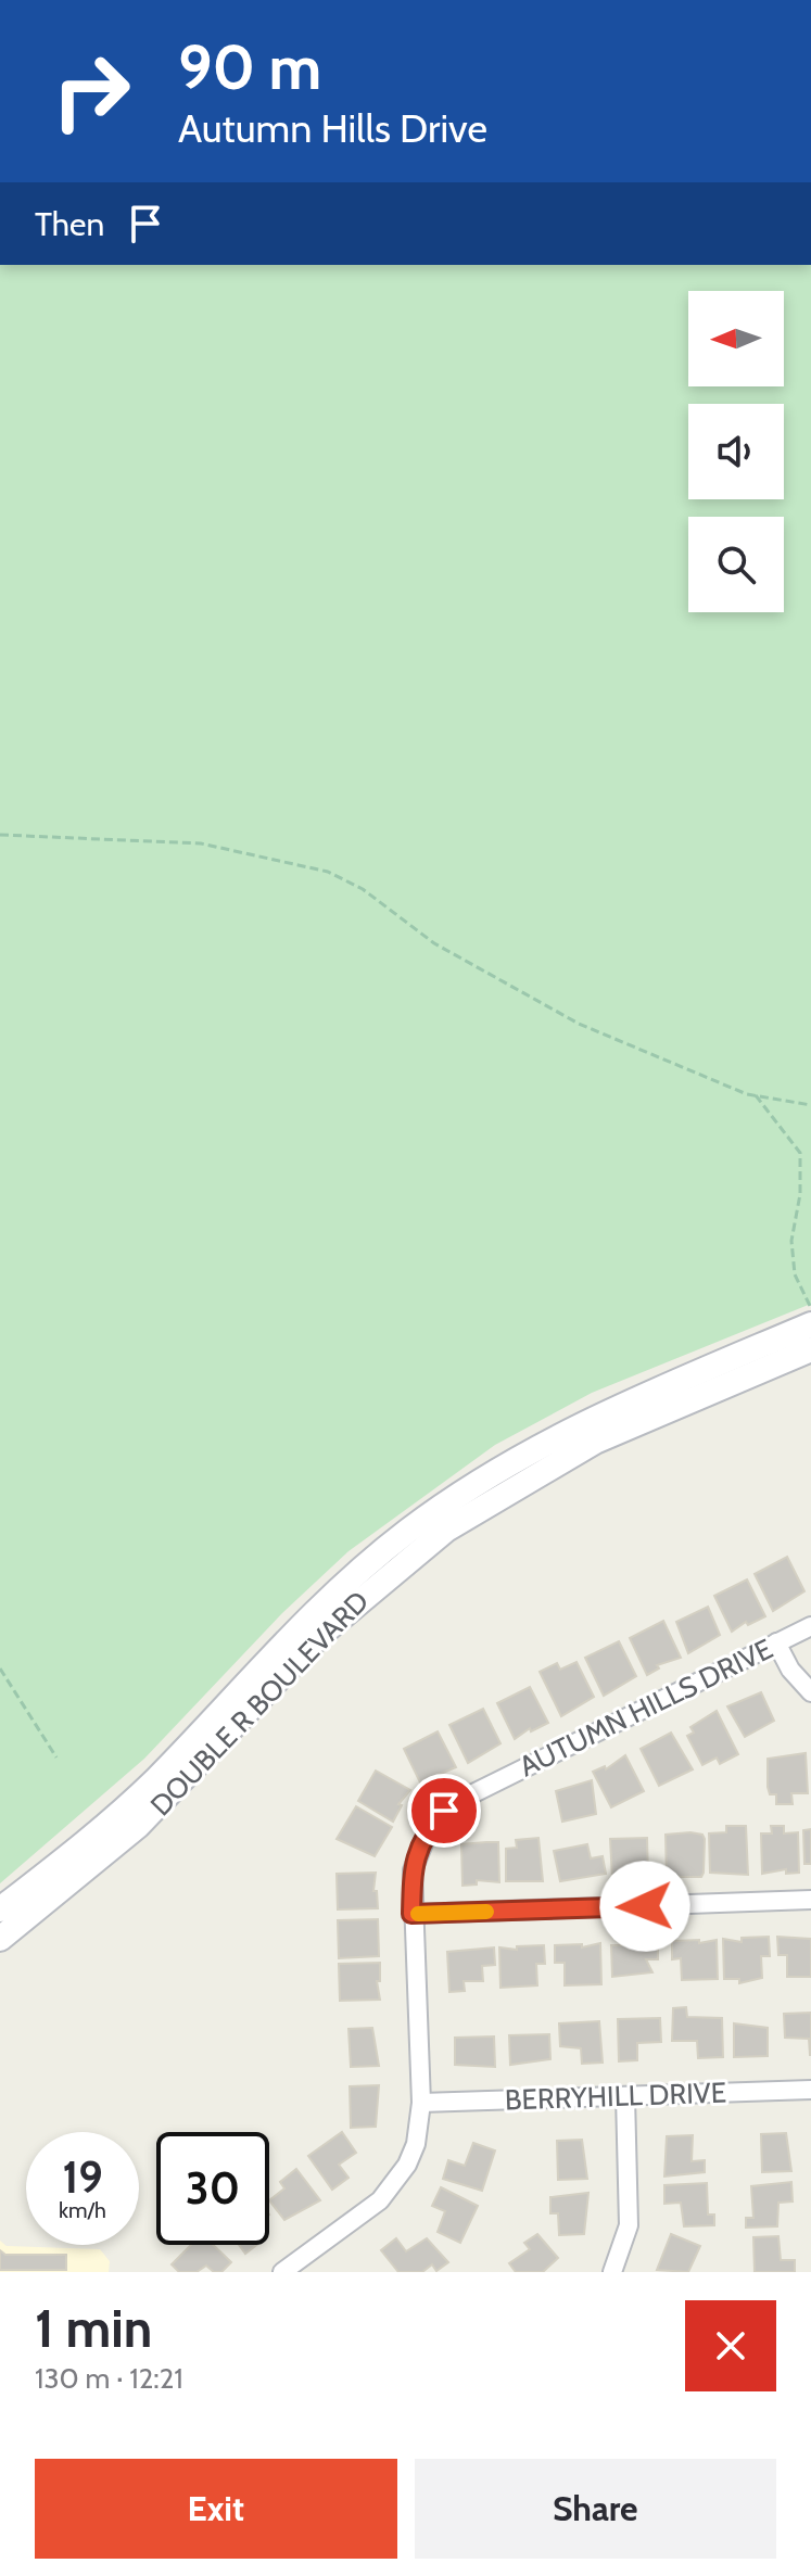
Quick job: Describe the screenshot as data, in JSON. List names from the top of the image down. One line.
{"streets":{"main road":["DOUBLE R BOULEVARD"],"street":["AUTUMN HILLS DRIVE","BERRYHILL DRIVE"]},"crossings":[["AUTUMN HILLS DRIVE","BERRYHILL DRIVE"]],"north":"left","page":{"turn":["90 m","Autumn Hills Drive"],"then":"Then","speed":"19 km/h","limit":"30","heading":["1 min","130 m · 12:21"],"buttons":["Exit","Share"]}}
